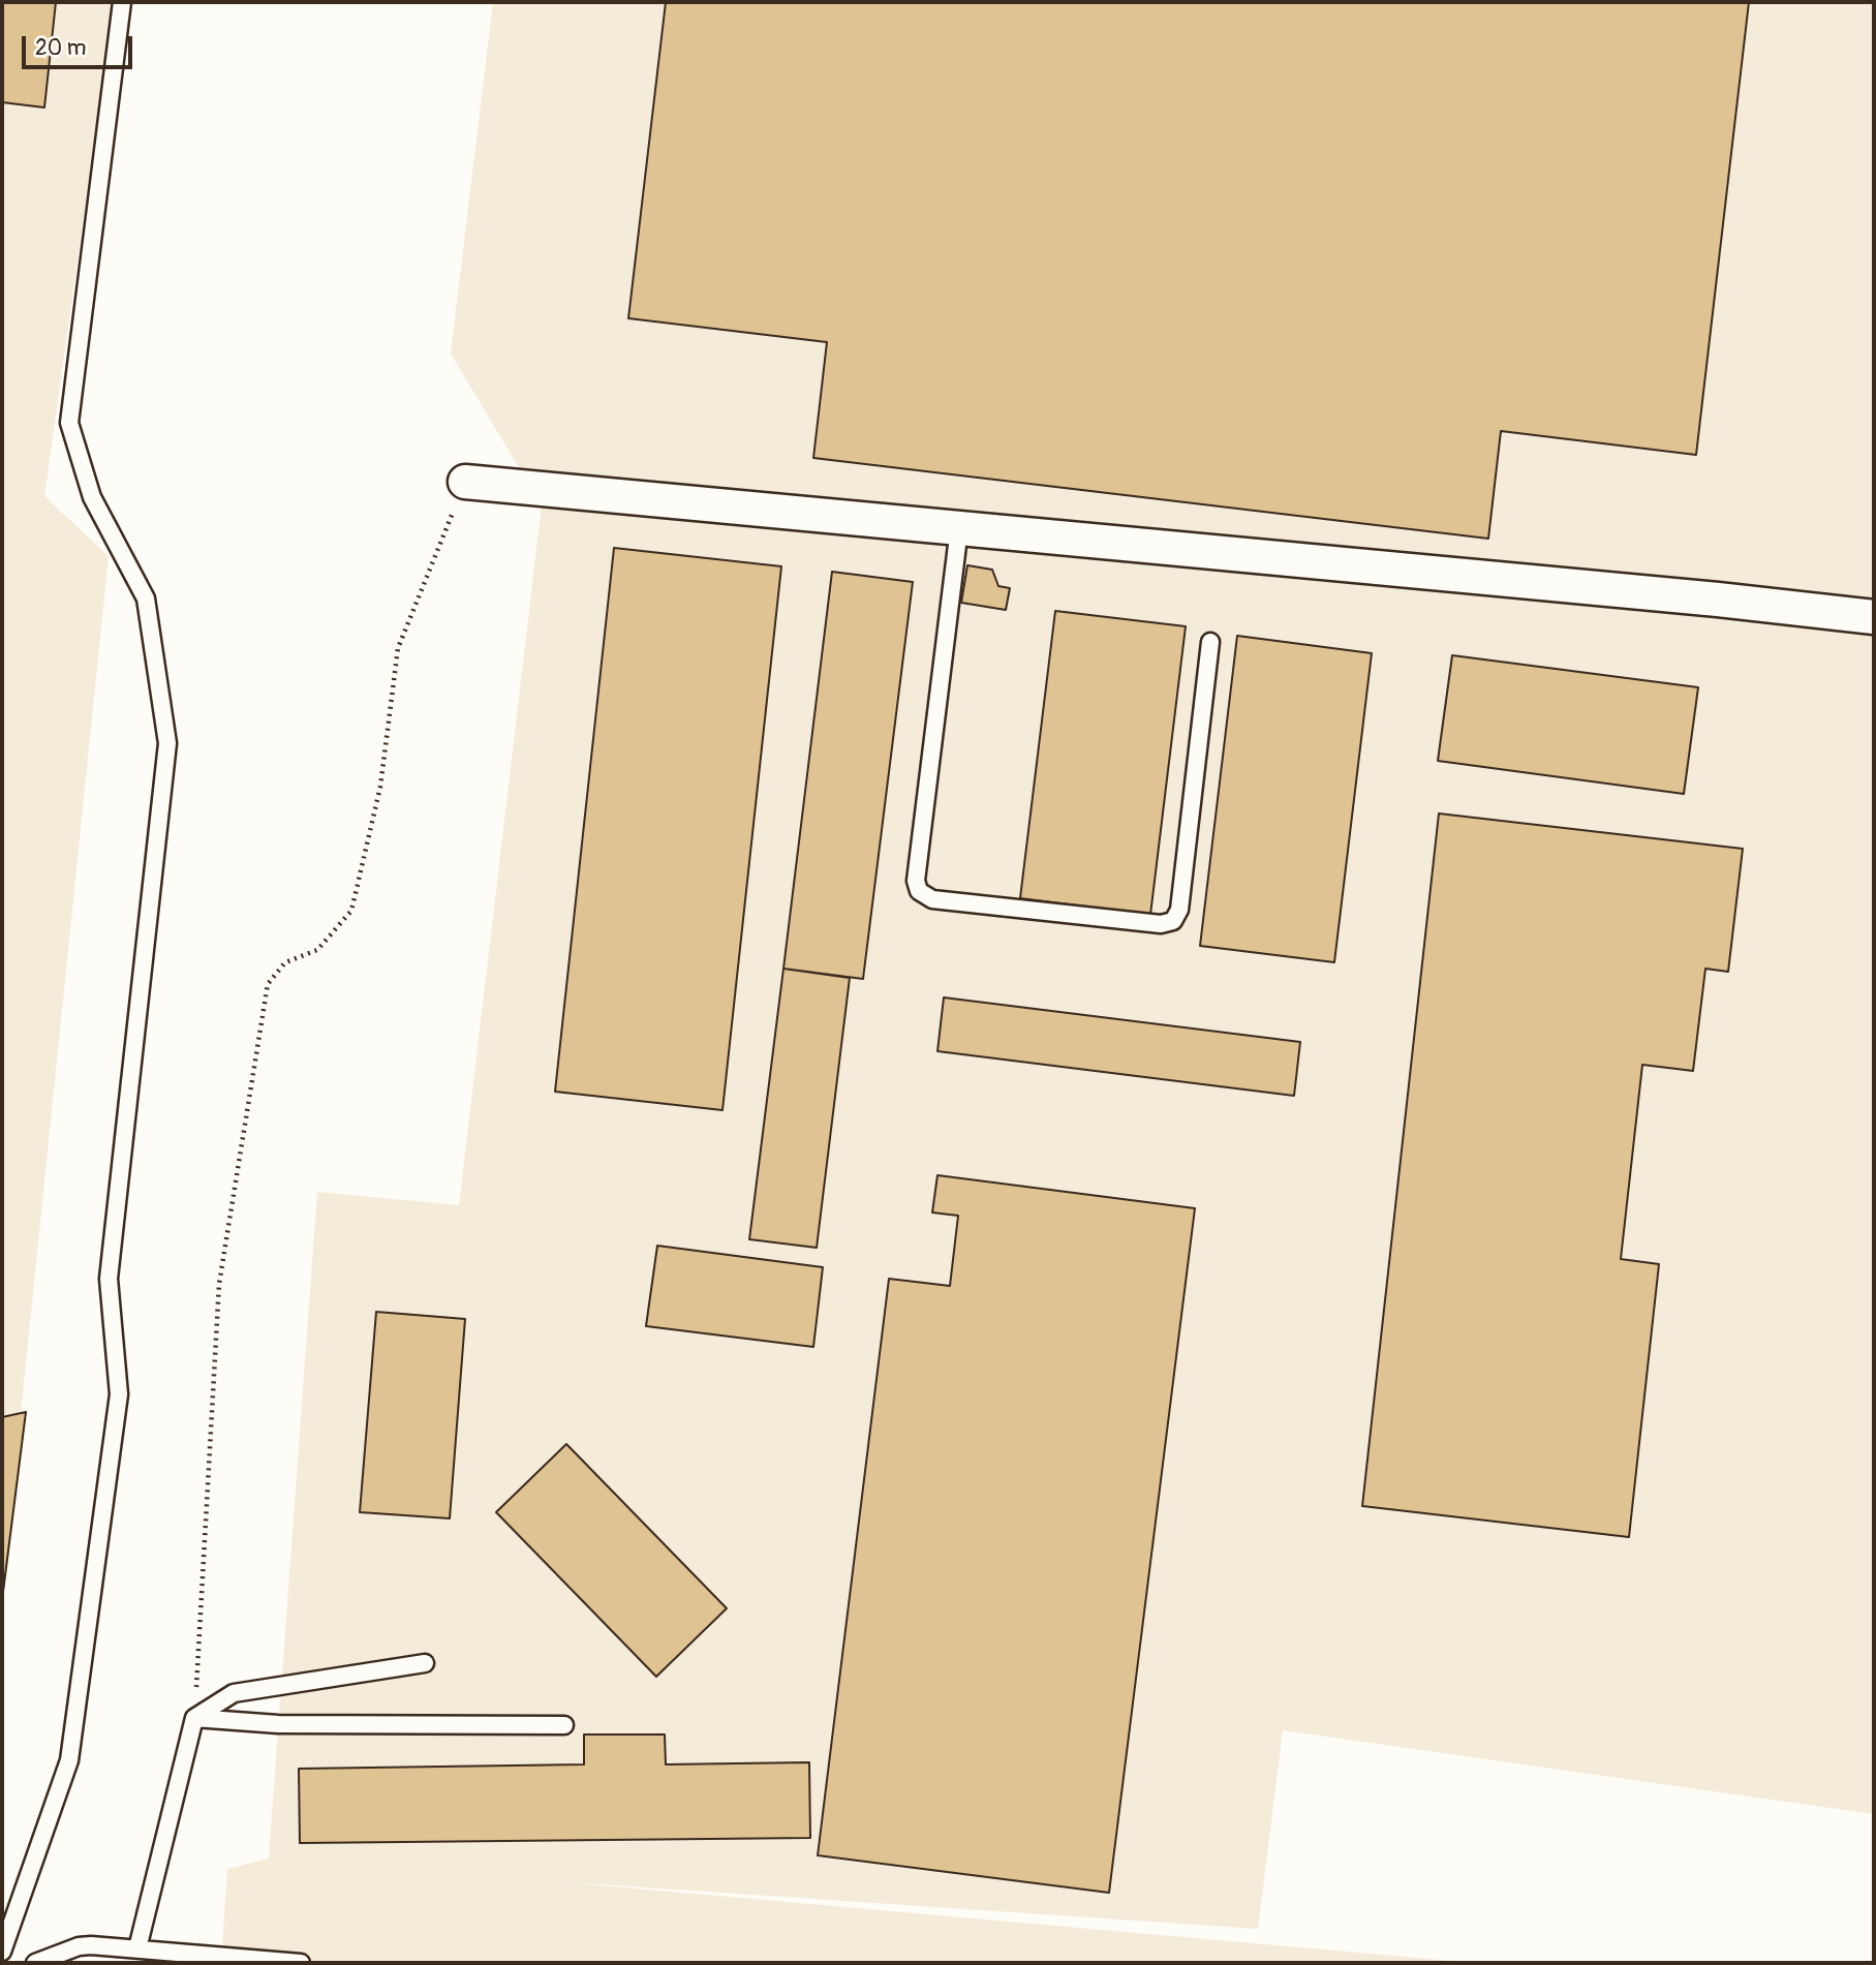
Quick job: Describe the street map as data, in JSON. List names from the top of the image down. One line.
{"scale_bar":"20 m"}
